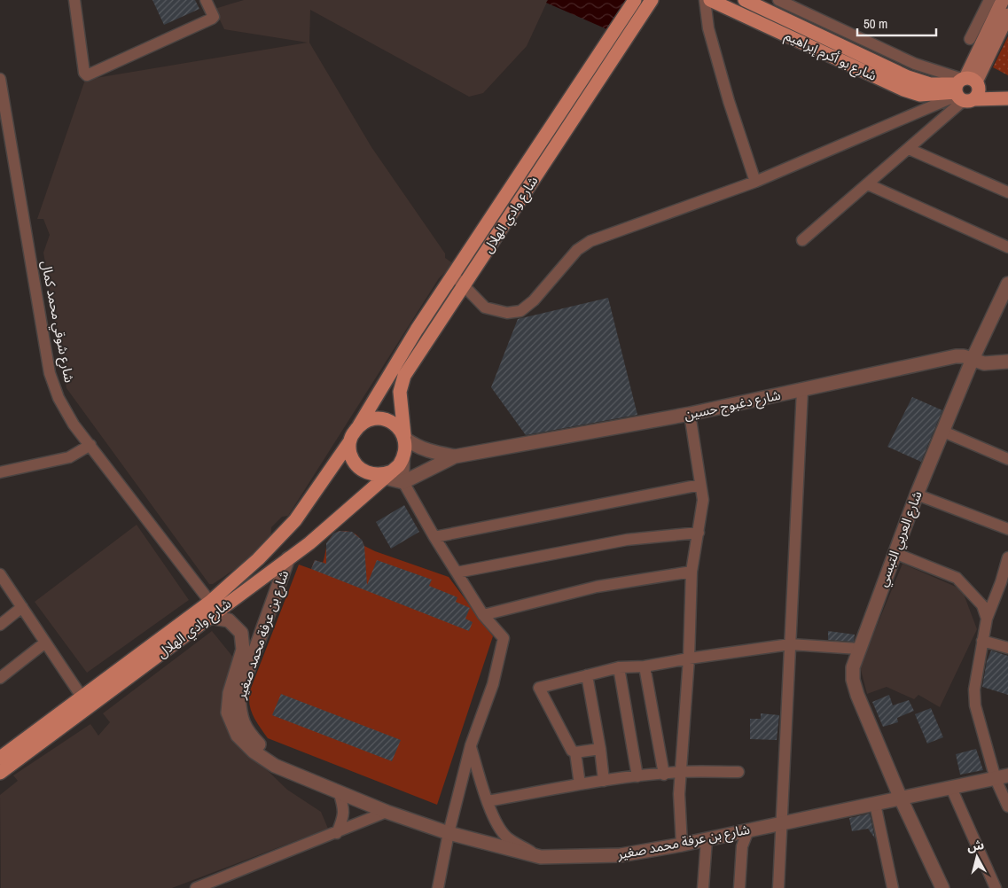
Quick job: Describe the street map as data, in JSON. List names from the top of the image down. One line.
{"streets":{"main road":["شارع بو أكرم إبراهيم","شارع وادي الهلال"],"street":["شارع شوقي محمد كمال","شارع دغبوج حسين","شارع العربي التبسي","شارع بن عرفة محمد صغير"]},"crossings":[["شارع وادي الهلال","شارع شوقي محمد كمال"],["شارع وادي الهلال","شارع بن عرفة محمد صغير"],["شارع دغبوج حسين","شارع العربي التبسي"],["شارع العربي التبسي","شارع بن عرفة محمد صغير"]],"scale_bar":"50 m","north":"top"}
